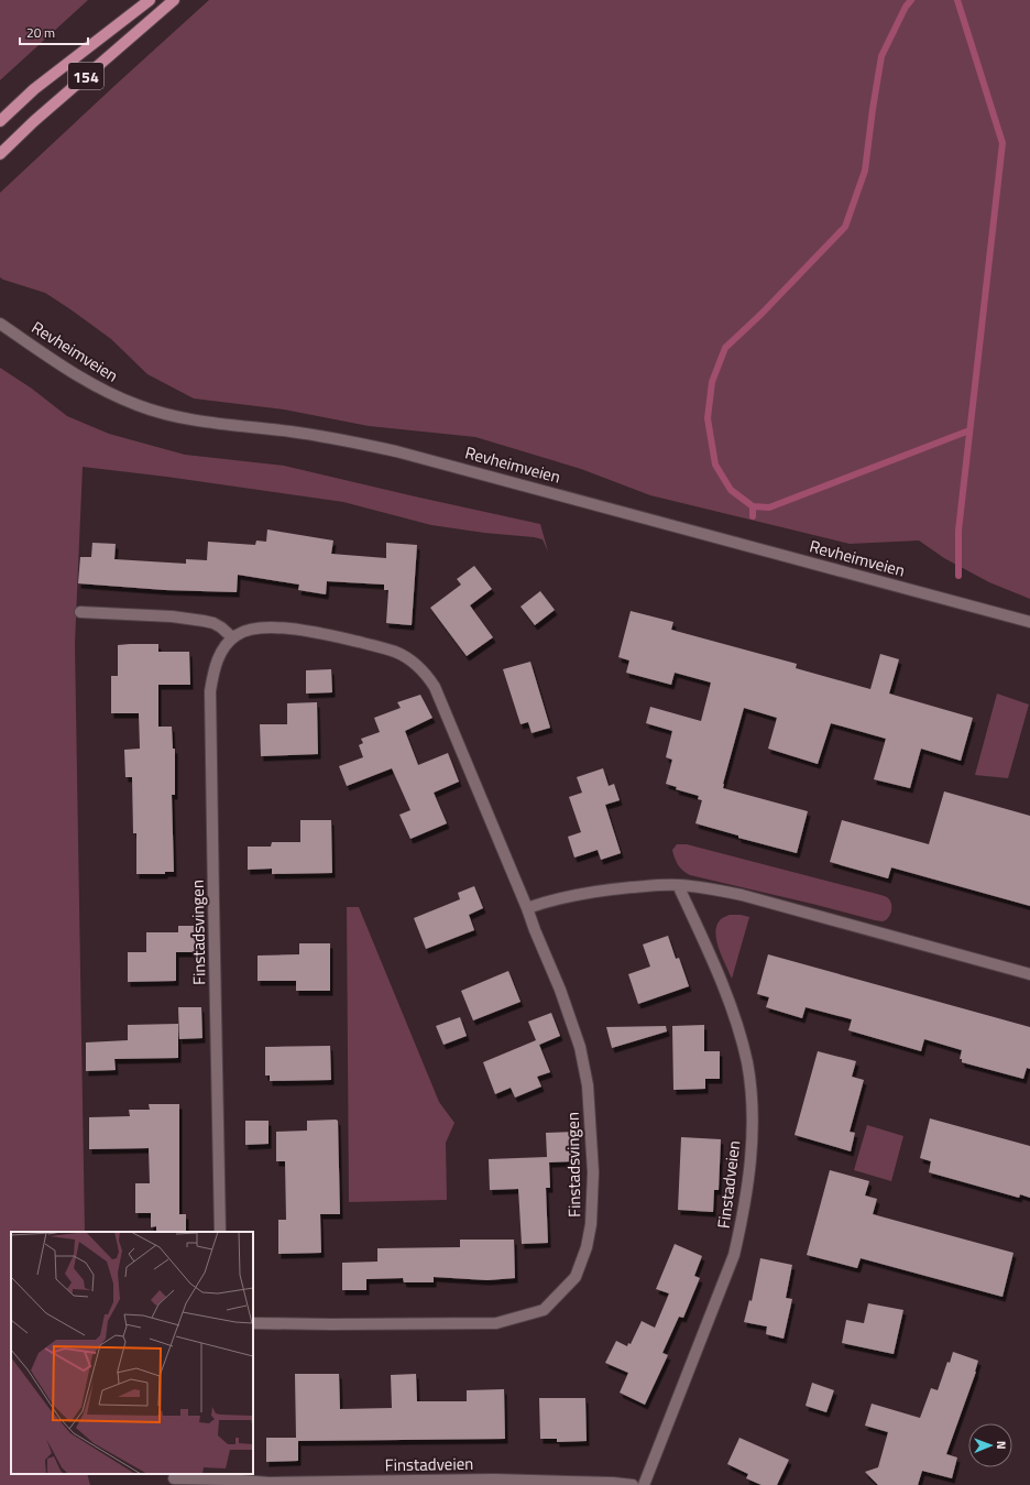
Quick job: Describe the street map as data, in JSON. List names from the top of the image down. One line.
{"streets":{"main road":["154"],"street":["Revheimveien","Finstadsvingen","Finstadveien"]},"scale_bar":"20 m","north":"right"}
